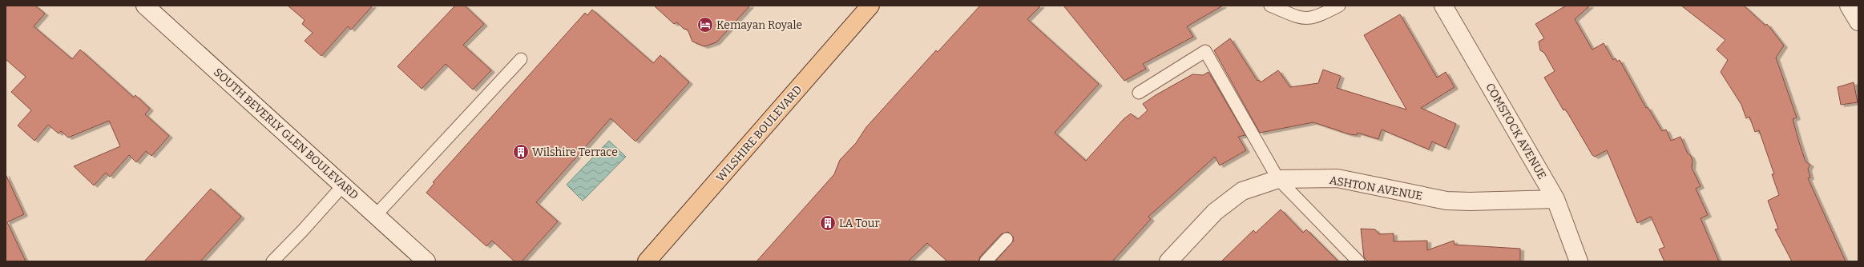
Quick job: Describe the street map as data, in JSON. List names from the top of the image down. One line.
{"streets":{"main road":["WILSHIRE BOULEVARD"],"street":["COMSTOCK AVENUE","SOUTH BEVERLY GLEN BOULEVARD","ASHTON AVENUE"]},"crossings":[["COMSTOCK AVENUE","ASHTON AVENUE"]],"places":{"hotel":["Kemayan Royale"],"building":["Wilshire Terrace","LA Tour"]}}
